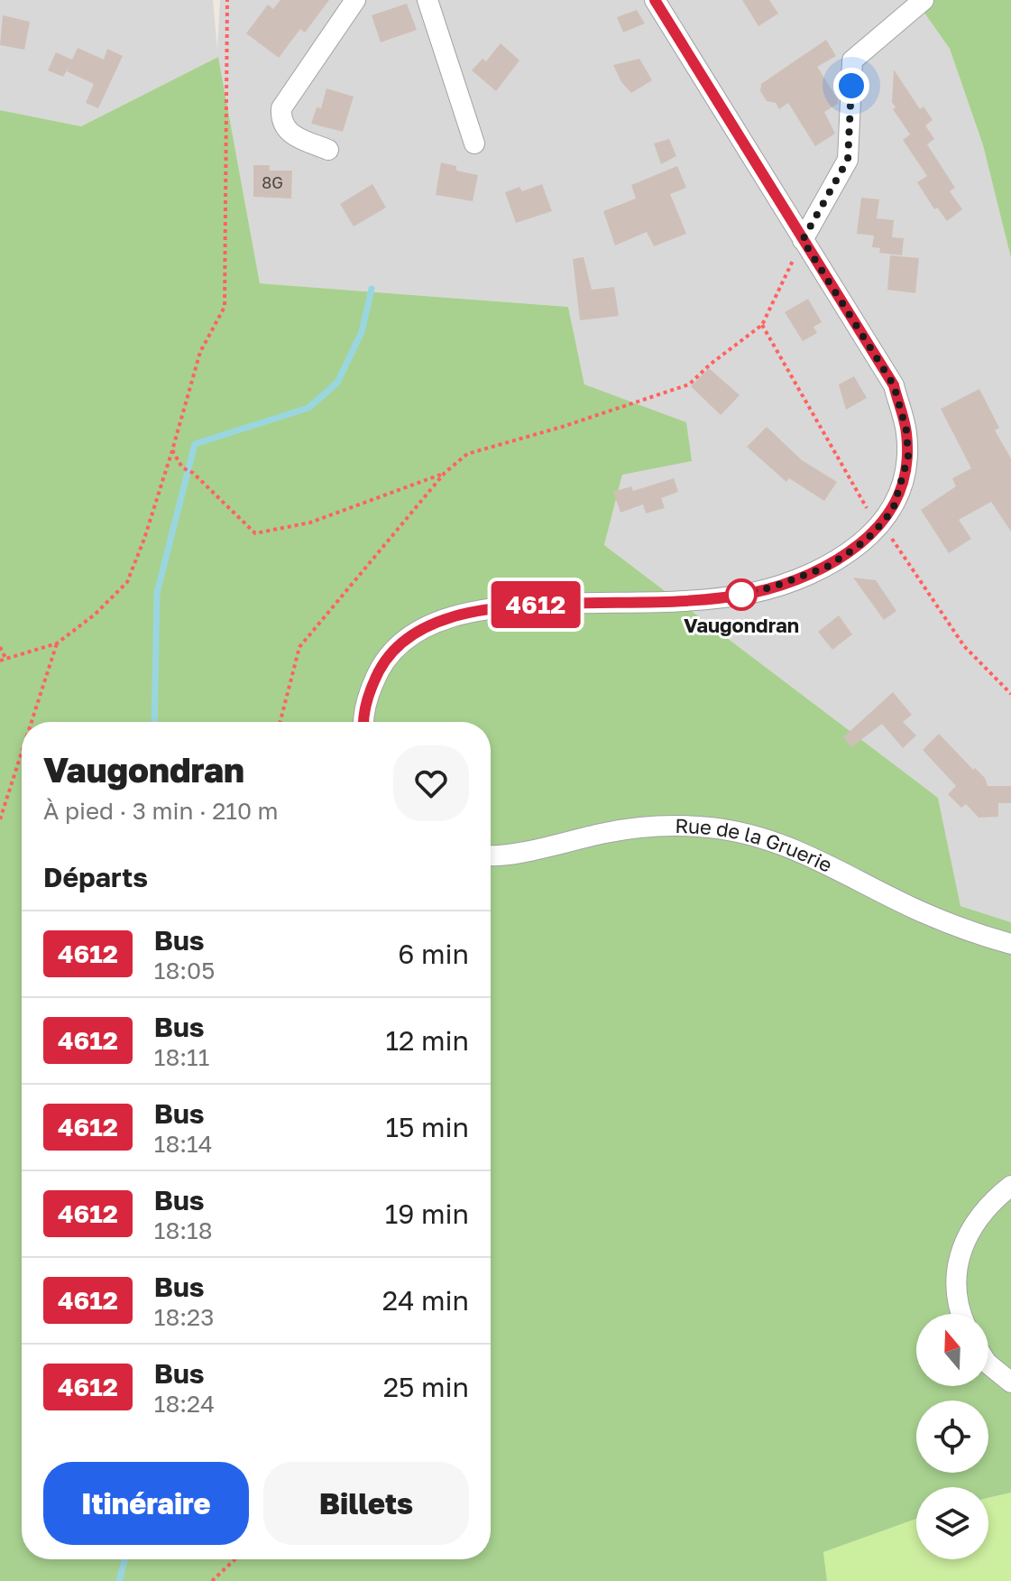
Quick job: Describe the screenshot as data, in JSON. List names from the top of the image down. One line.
{"streets":{"street":["Rue de la Gruerie"]},"places":["Vaugondran"],"lines":["bus line 4612"],"house_numbers":["8G"],"north":"top","page":{"on_map":"4612","heading":[["Vaugondran","À pied · 3 min · 210 m"],"Départs"],"list":[{"mark":"4612","name":"Bus","note":"18:05","value":"6 min"},{"mark":"4612","name":"Bus","note":"18:11","value":"12 min"},{"mark":"4612","name":"Bus","note":"18:14","value":"15 min"},{"mark":"4612","name":"Bus","note":"18:18","value":"19 min"},{"mark":"4612","name":"Bus","note":"18:23","value":"24 min"},{"mark":"4612","name":"Bus","note":"18:24","value":"25 min"}],"buttons":["Itinéraire","Billets"]}}
